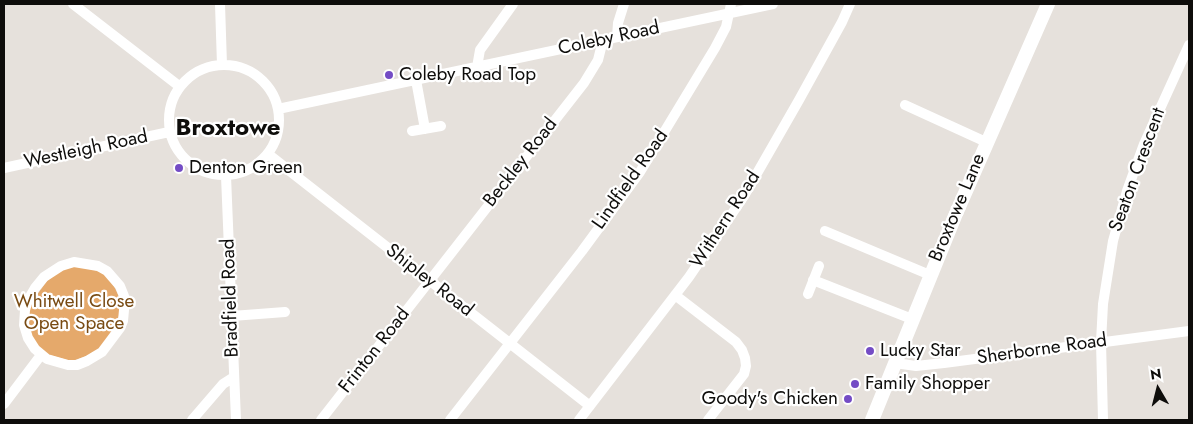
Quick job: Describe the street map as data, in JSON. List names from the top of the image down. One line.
{"streets":{"main road":["Broxtowe Lane"],"street":["Coleby Road","Westleigh Road","Beckley Road","Seaton Crescent","Lindfield Road","Withern Road","Shipley Road","Bradfield Road","Sherborne Road","Frinton Road"]},"crossings":[["Coleby Road","Westleigh Road"],["Coleby Road","Beckley Road"],["Coleby Road","Lindfield Road"],["Coleby Road","Shipley Road"],["Coleby Road","Bradfield Road"],["Westleigh Road","Shipley Road"],["Westleigh Road","Bradfield Road"],["Beckley Road","Shipley Road"],["Beckley Road","Frinton Road"],["Seaton Crescent","Sherborne Road"],["Lindfield Road","Shipley Road"],["Broxtowe Lane","Sherborne Road"],["Withern Road","Shipley Road"],["Shipley Road","Bradfield Road"],["Shipley Road","Frinton Road"]],"districts":["Broxtowe"],"parks":["Whitwell Close Open Space"],"places":["Coleby Road Top","Denton Green","Lucky Star","Family Shopper","Goody's Chicken"],"north":"top"}
